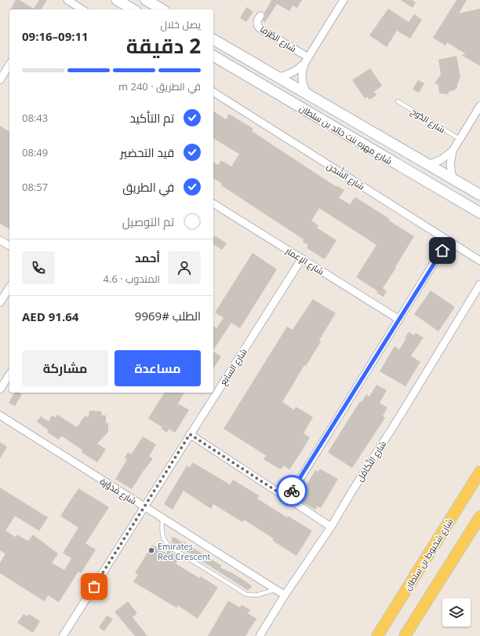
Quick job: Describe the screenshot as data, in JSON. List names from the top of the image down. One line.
{"streets":{"main road":["شارع شخبوط بن سلطان"],"street":["شارع الطَّرْفا","شارع مهره بنت خالد بن سلطان","شارع الشَّجَن","شارع الإعمار","شارع السابع","شارع التَّكَامُل","شارع مْدَوَّرَة"],"lane":["شارع الدُّوح"]},"crossings":[["شارع الإعمار","شارع السابع"],["شارع السابع","شارع مْدَوَّرَة"],["شارع التَّكَامُل","شارع مْدَوَّرَة"]],"places":["Emirates Red Crescent"],"page":{"heading":["2 دقيقة","يصل خلال","09:11–09:16"],"panel":["أحمد","المندوب · 4.6","الطلب #9969","AED 91.64"],"bar":"في الطريق · 240 m","list":[["تم التأكيد","08:43"],["قيد التحضير","08:49"],["في الطريق","08:57"],"تم التوصيل"],"buttons":["مساعدة","مشاركة"]}}
